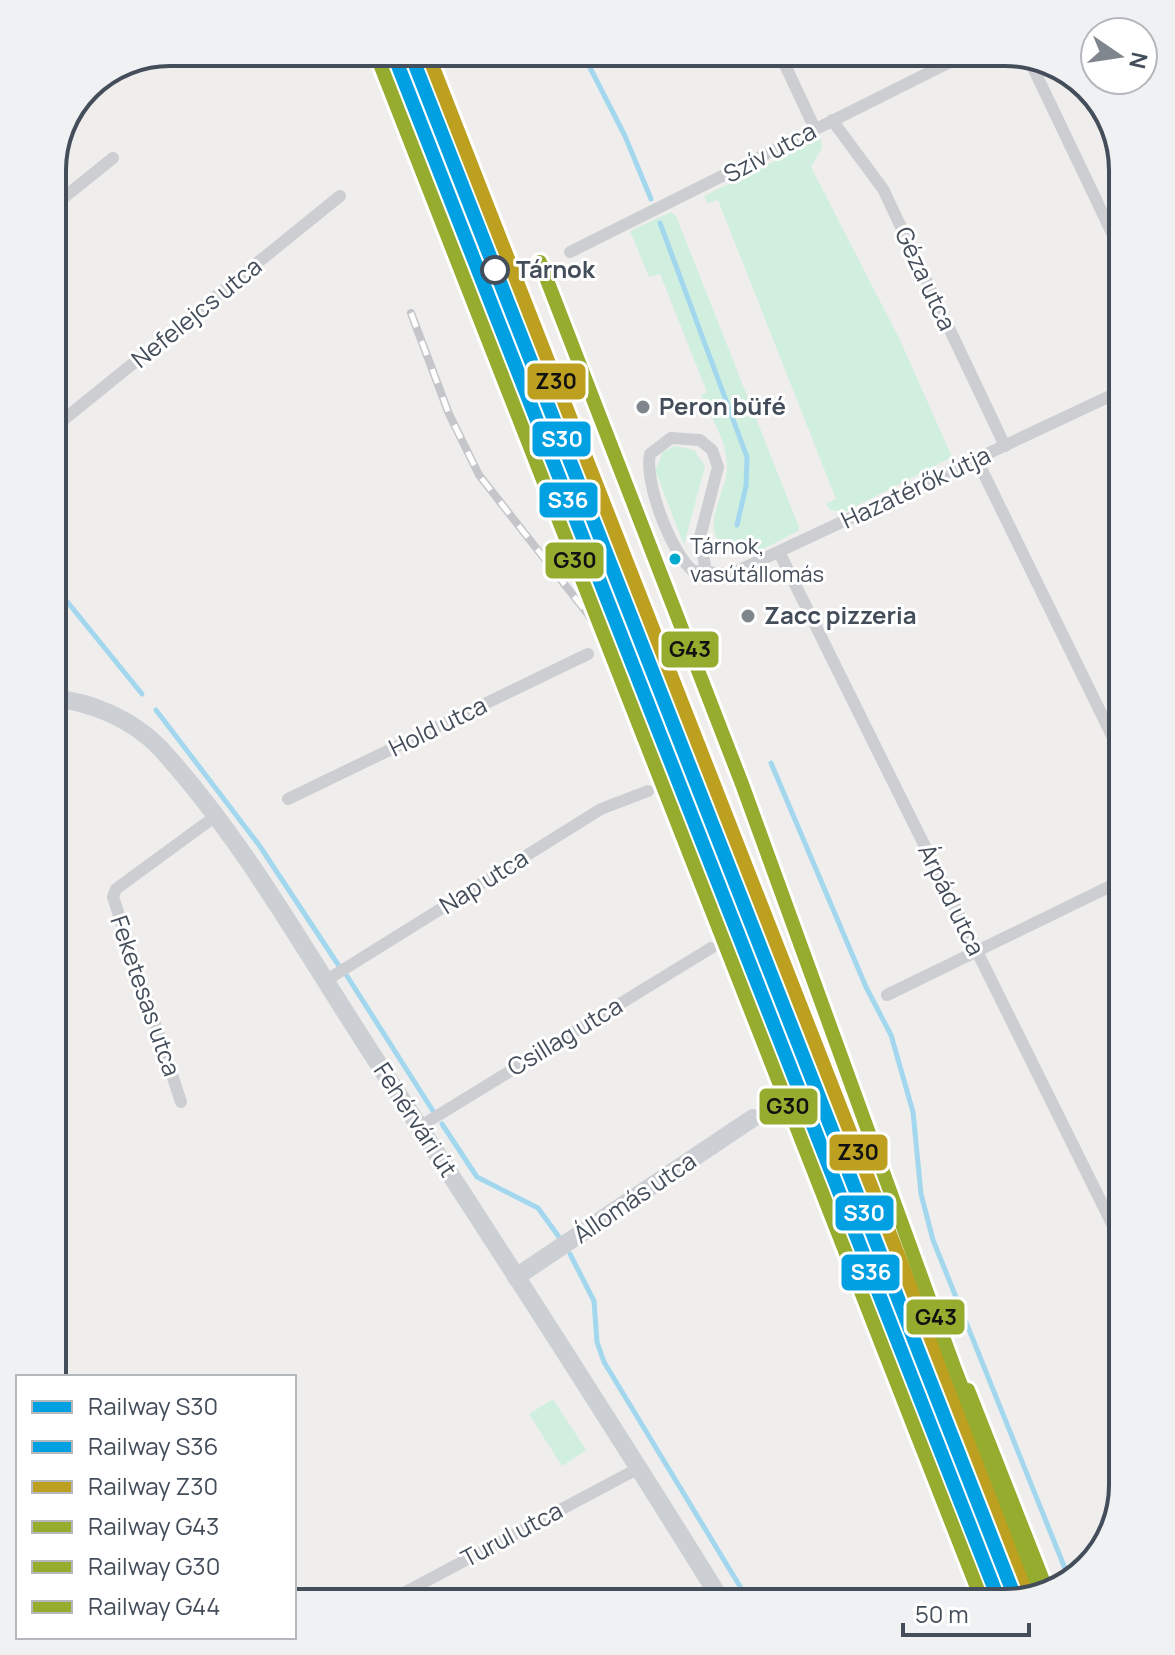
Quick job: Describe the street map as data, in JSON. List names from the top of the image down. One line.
{"streets":{"main road":["Fehérvári út","Állomás utca"],"street":["Szív utca","Géza utca","Nefelejcs utca","Hazatérők útja","Hold utca","Nap utca","Árpád utca","Feketesas utca","Csillag utca","Turul utca"]},"crossings":[["Szív utca","Géza utca"],["Géza utca","Hazatérők útja"],["Hazatérők útja","Árpád utca"],["Nap utca","Fehérvári út"],["Feketesas utca","Fehérvári út"],["Csillag utca","Fehérvári út"],["Fehérvári út","Állomás utca"],["Fehérvári út","Turul utca"]],"places":["Tárnok","Peron büfé","Tárnok, vasútállomás","Zacc pizzeria"],"lines":["rail line S30","rail line S36","rail line Z30","rail line G30","rail line G43","rail line G44"],"legend":["Railway S30","Railway S36","Railway Z30","Railway G43","Railway G30","Railway G44"],"scale_bar":"50 m","north":"right"}
